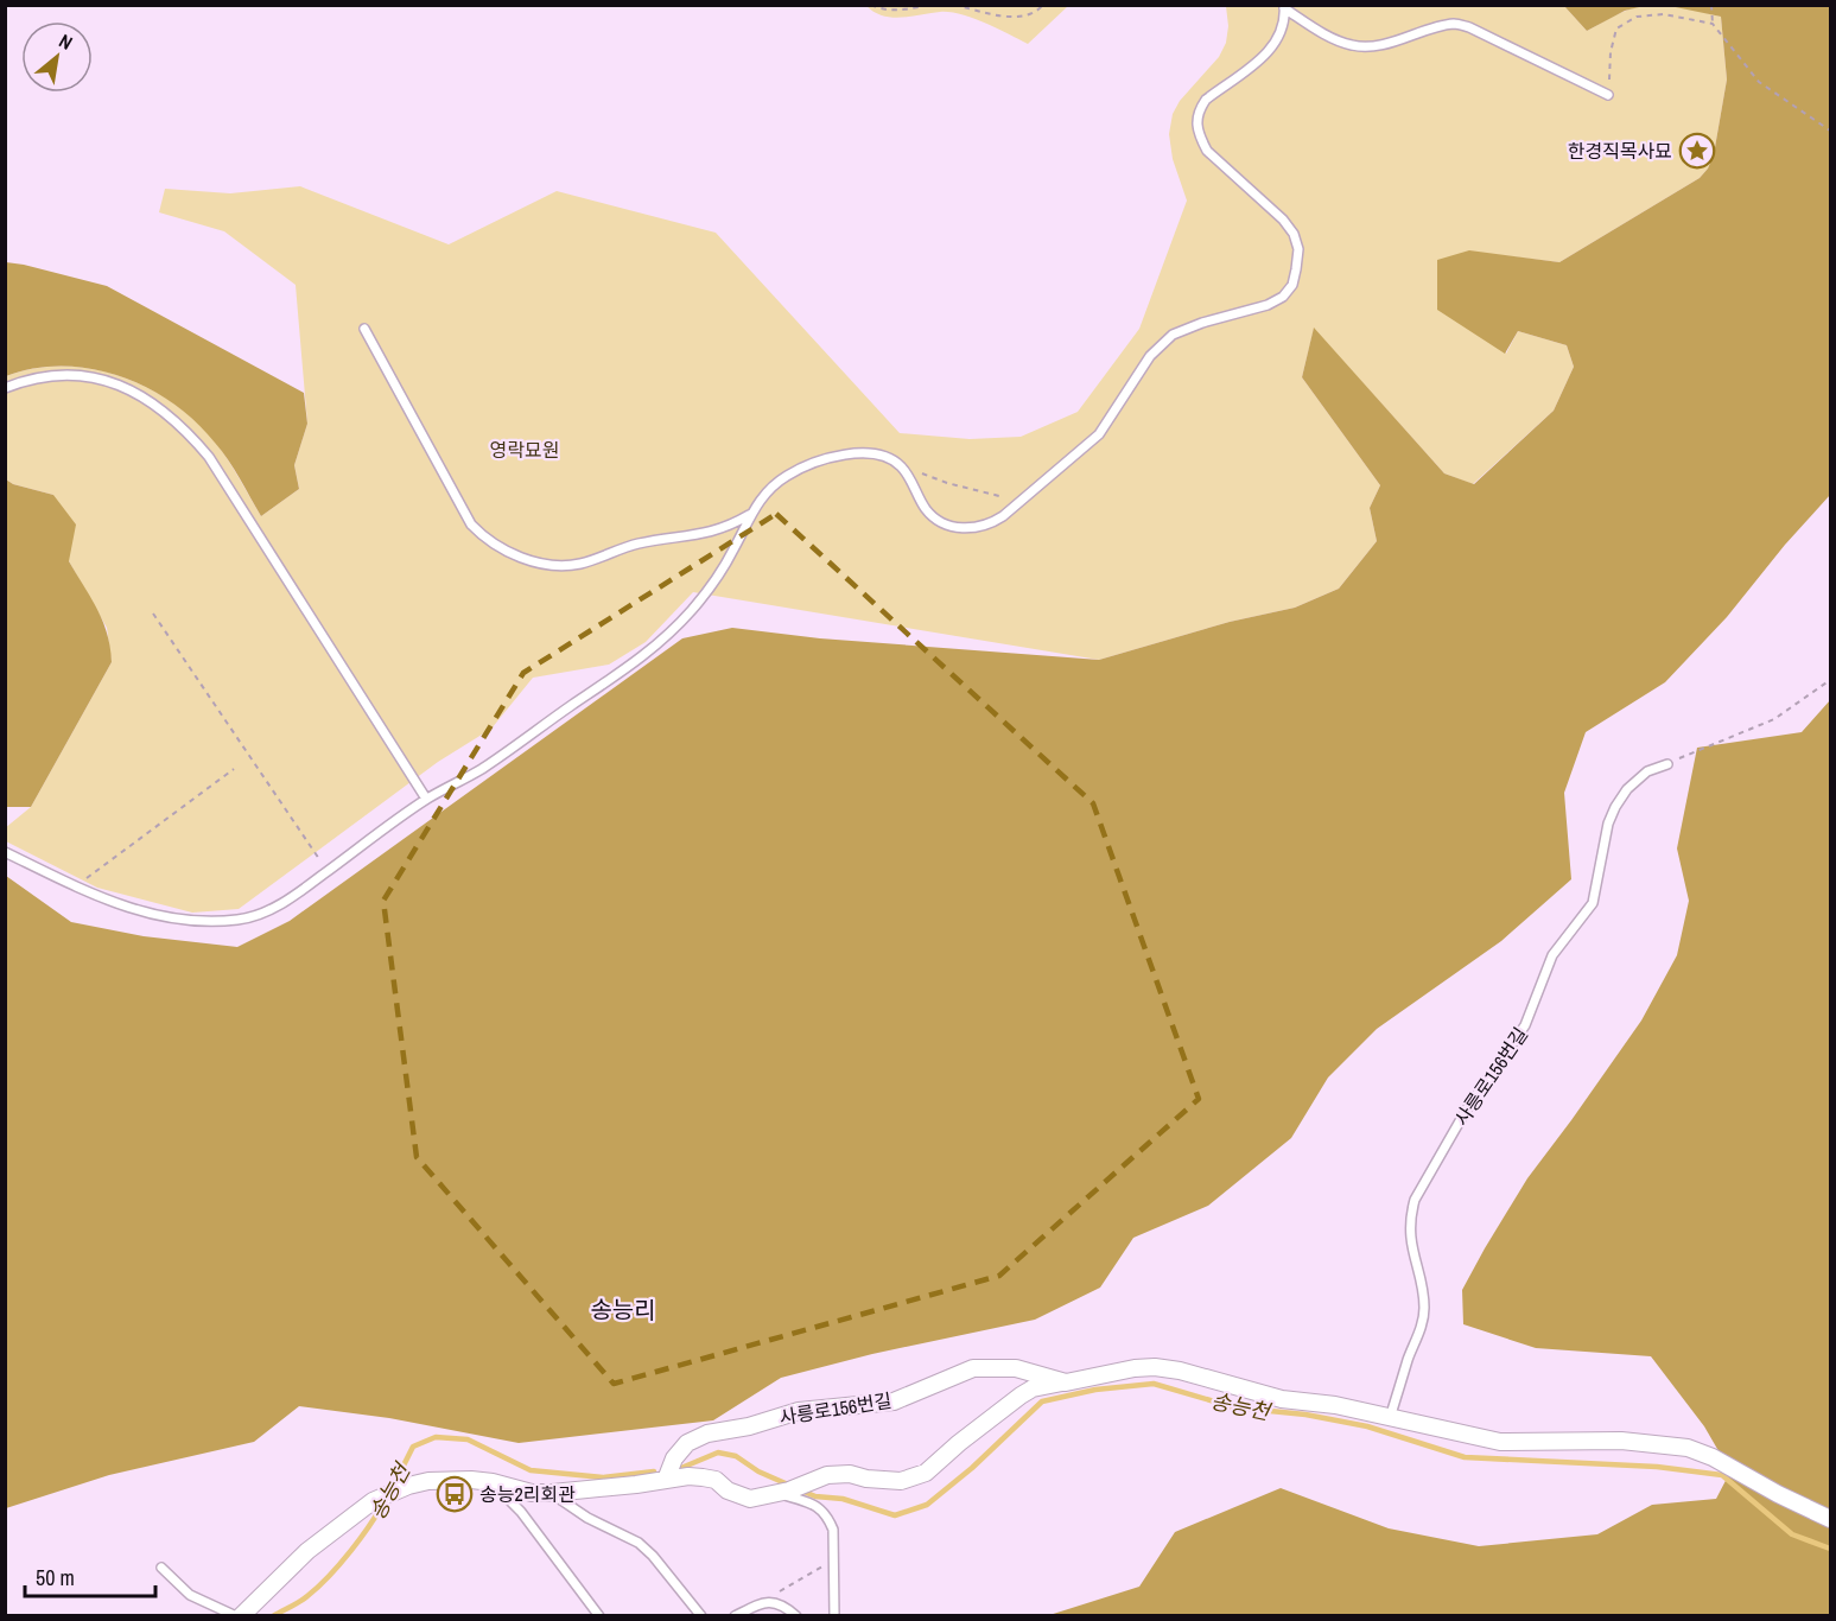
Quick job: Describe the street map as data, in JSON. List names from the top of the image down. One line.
{"streets":{"street":["사릉로156번길"]},"districts":["송능리"],"water":["송능천"],"parks":["영락묘원"],"places":{"place":["한경직목사묘"],"bus stop":["송능2리회관"]},"scale_bar":"50 m","north":"top right"}
